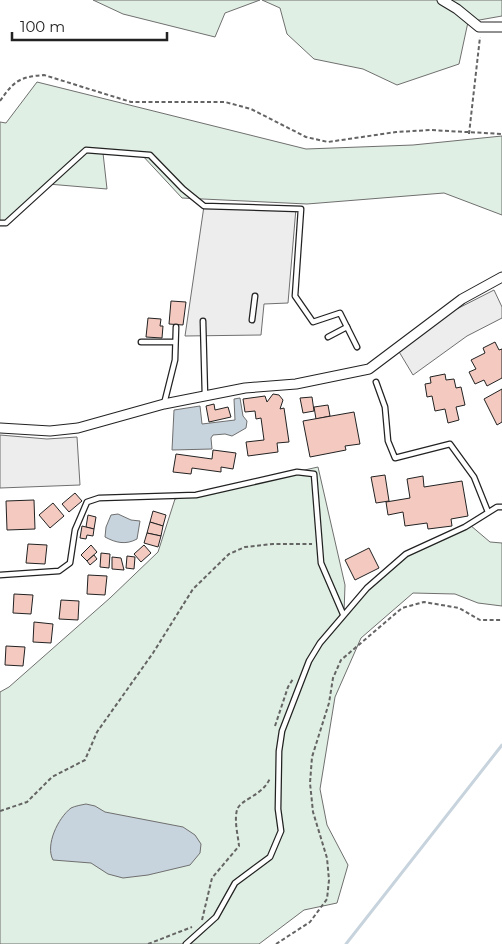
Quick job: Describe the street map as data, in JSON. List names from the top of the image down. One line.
{"scale_bar":"100 m"}
